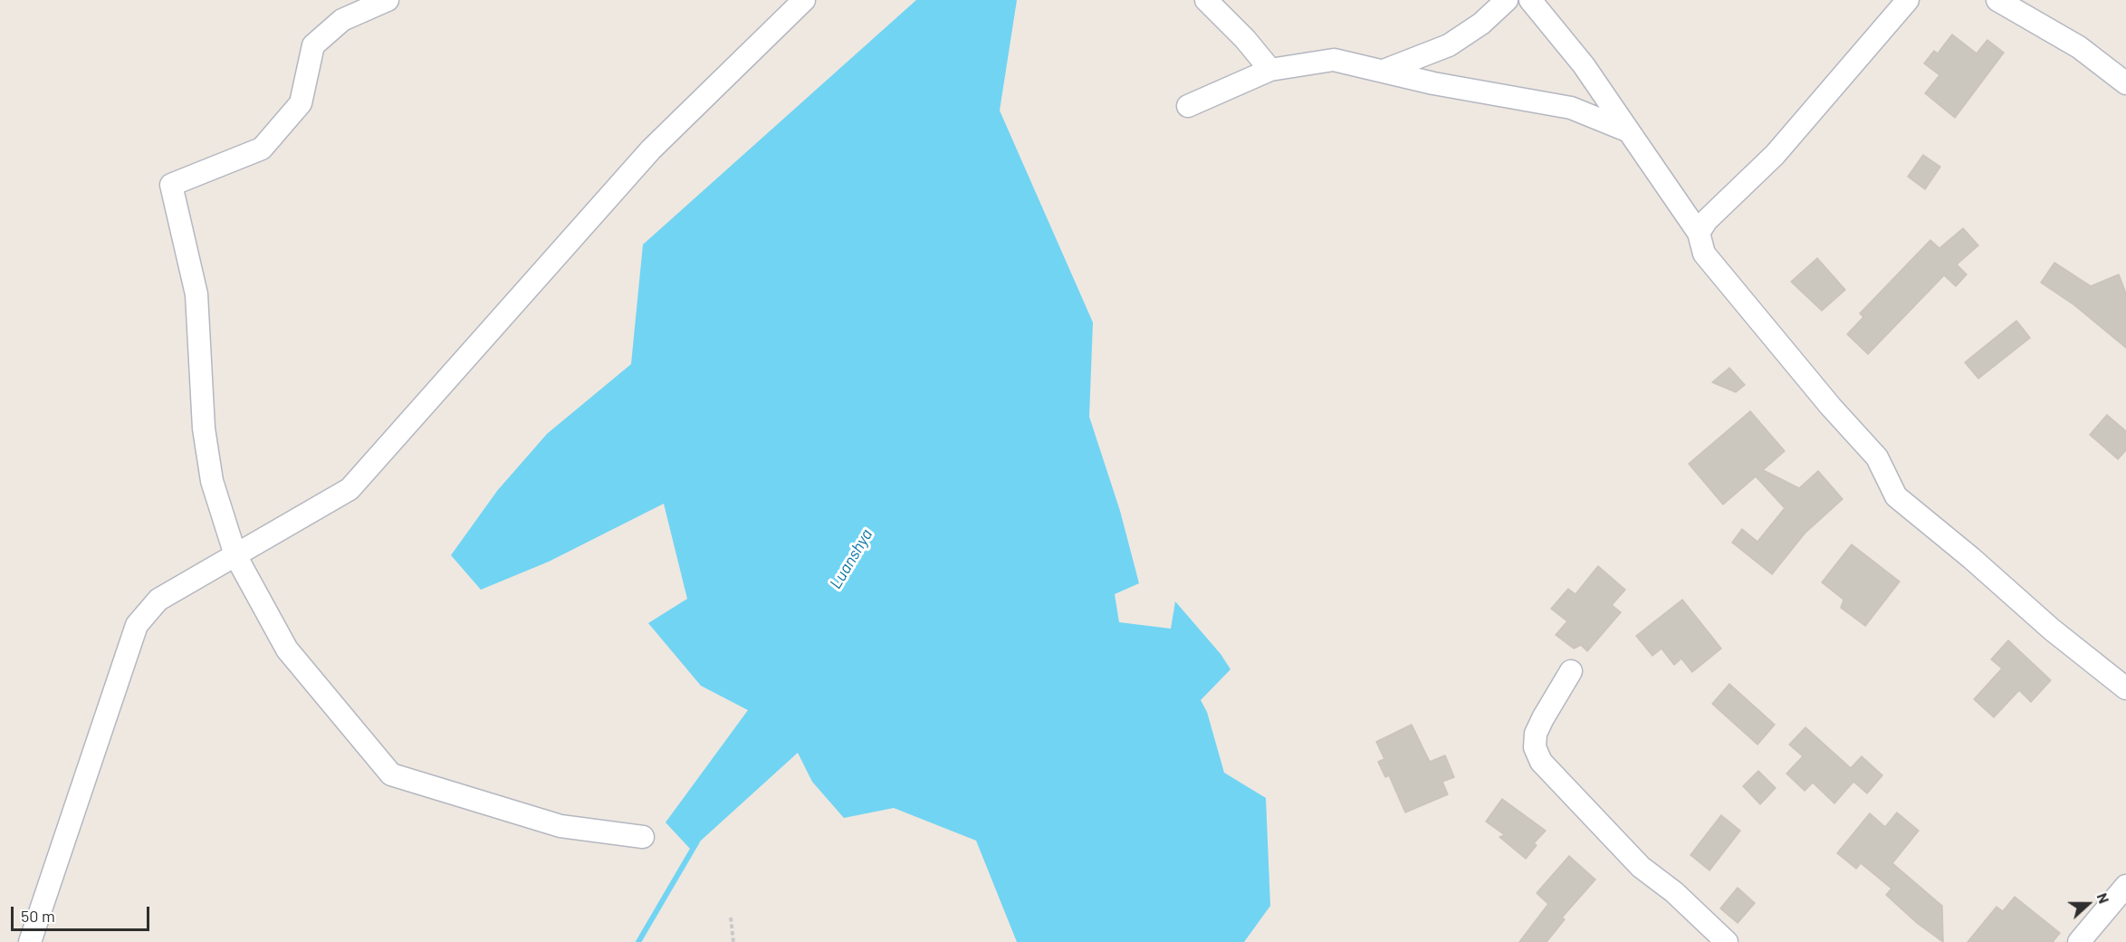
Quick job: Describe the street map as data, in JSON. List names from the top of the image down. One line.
{"water":["Luanshya"],"scale_bar":"50 m","north":"right"}
